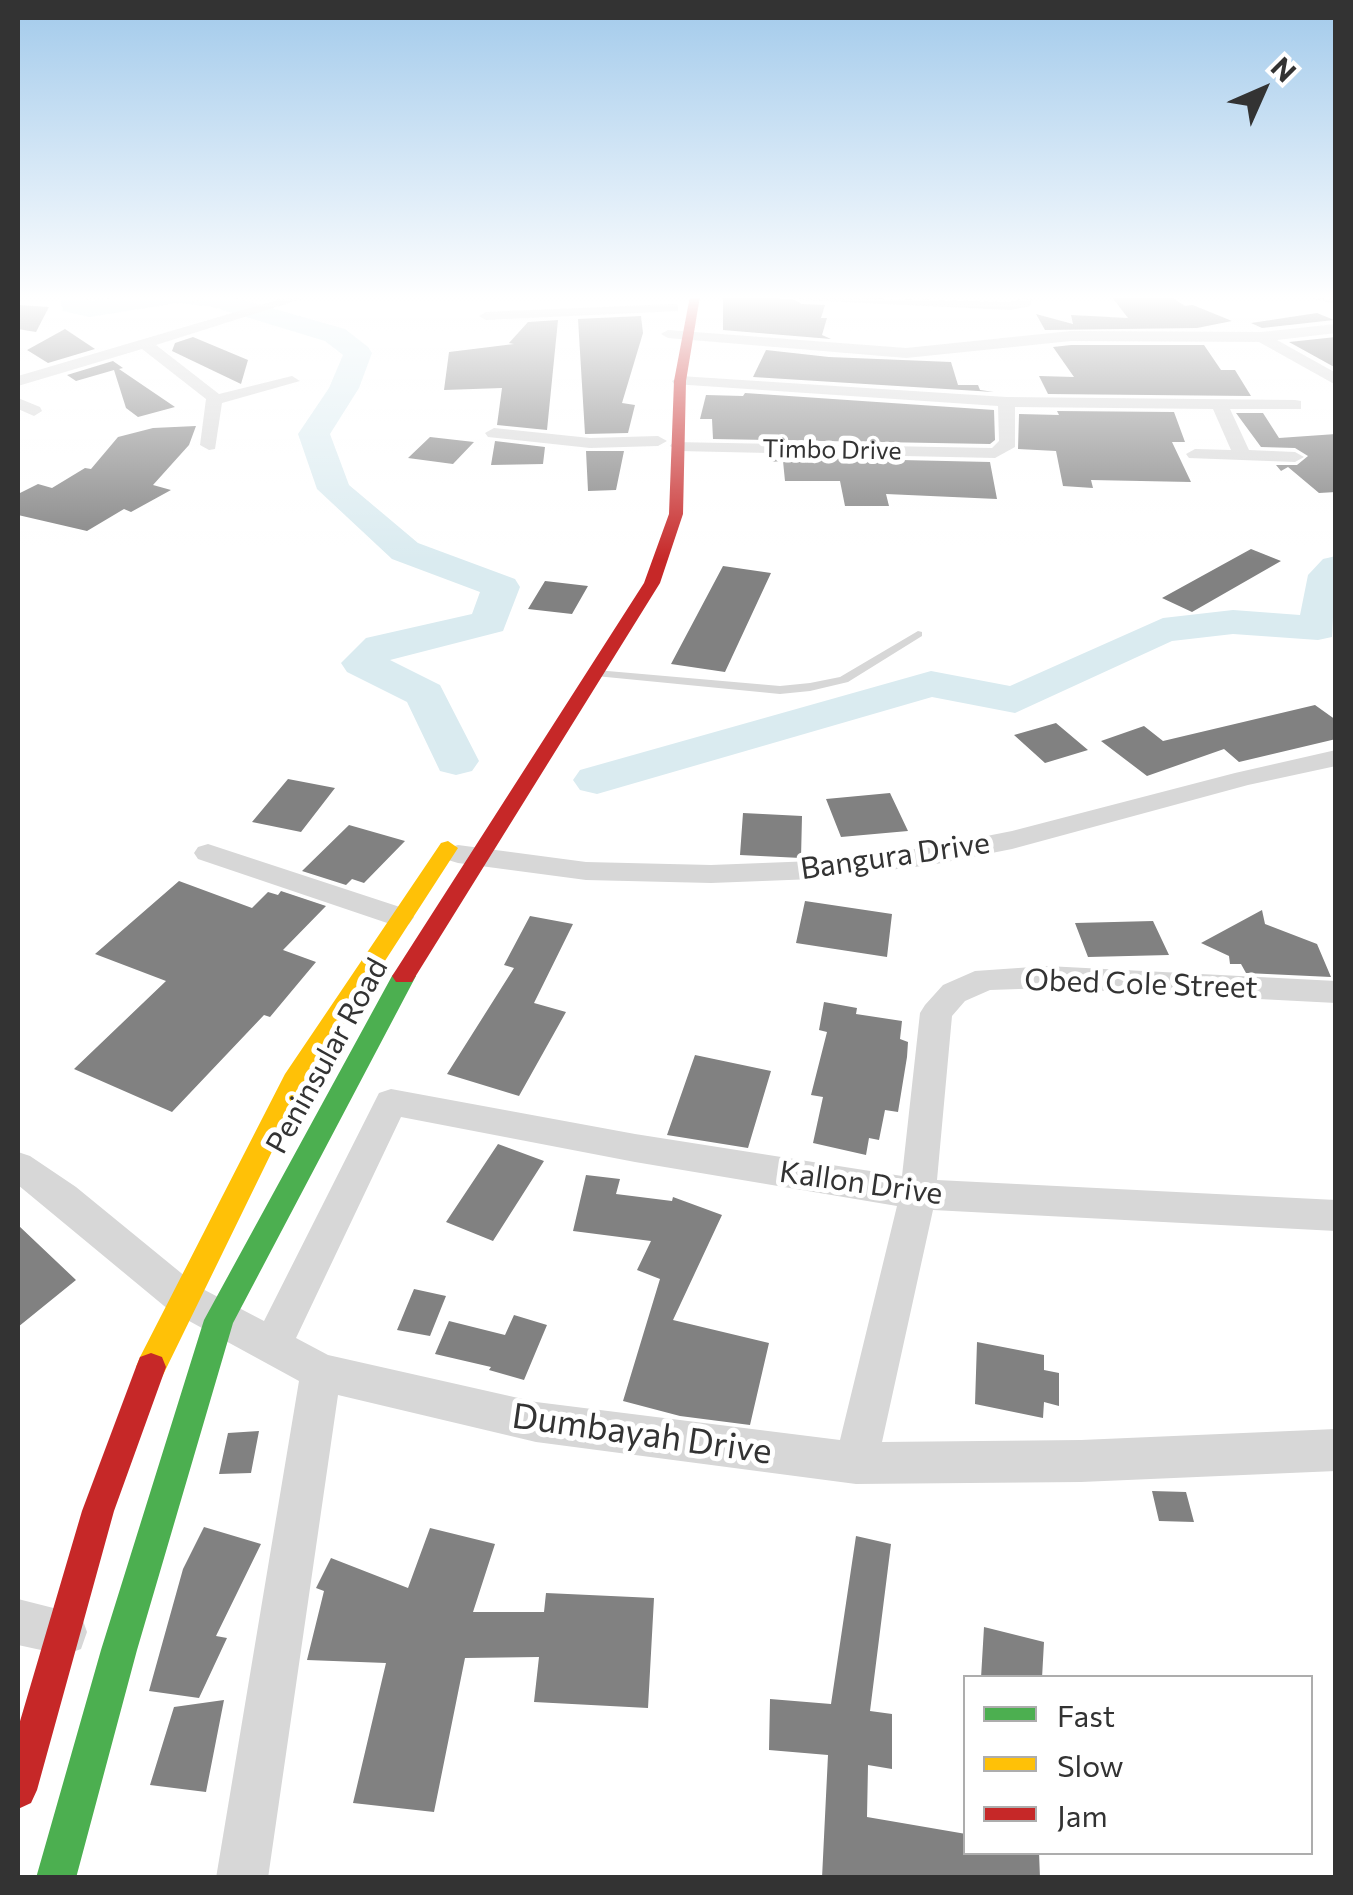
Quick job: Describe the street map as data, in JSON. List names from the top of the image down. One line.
{"streets":{"main road":["Peninsular Road"],"street":["Timbo Drive","Bangura Drive","Obed Cole Street","Kallon Drive","Dumbayah Drive"]},"crossings":[["Timbo Drive","Peninsular Road"],["Bangura Drive","Peninsular Road"],["Obed Cole Street","Kallon Drive"],["Obed Cole Street","Dumbayah Drive"],["Peninsular Road","Dumbayah Drive"],["Kallon Drive","Dumbayah Drive"]],"legend":["Fast","Slow","Jam"],"north":"top right"}
